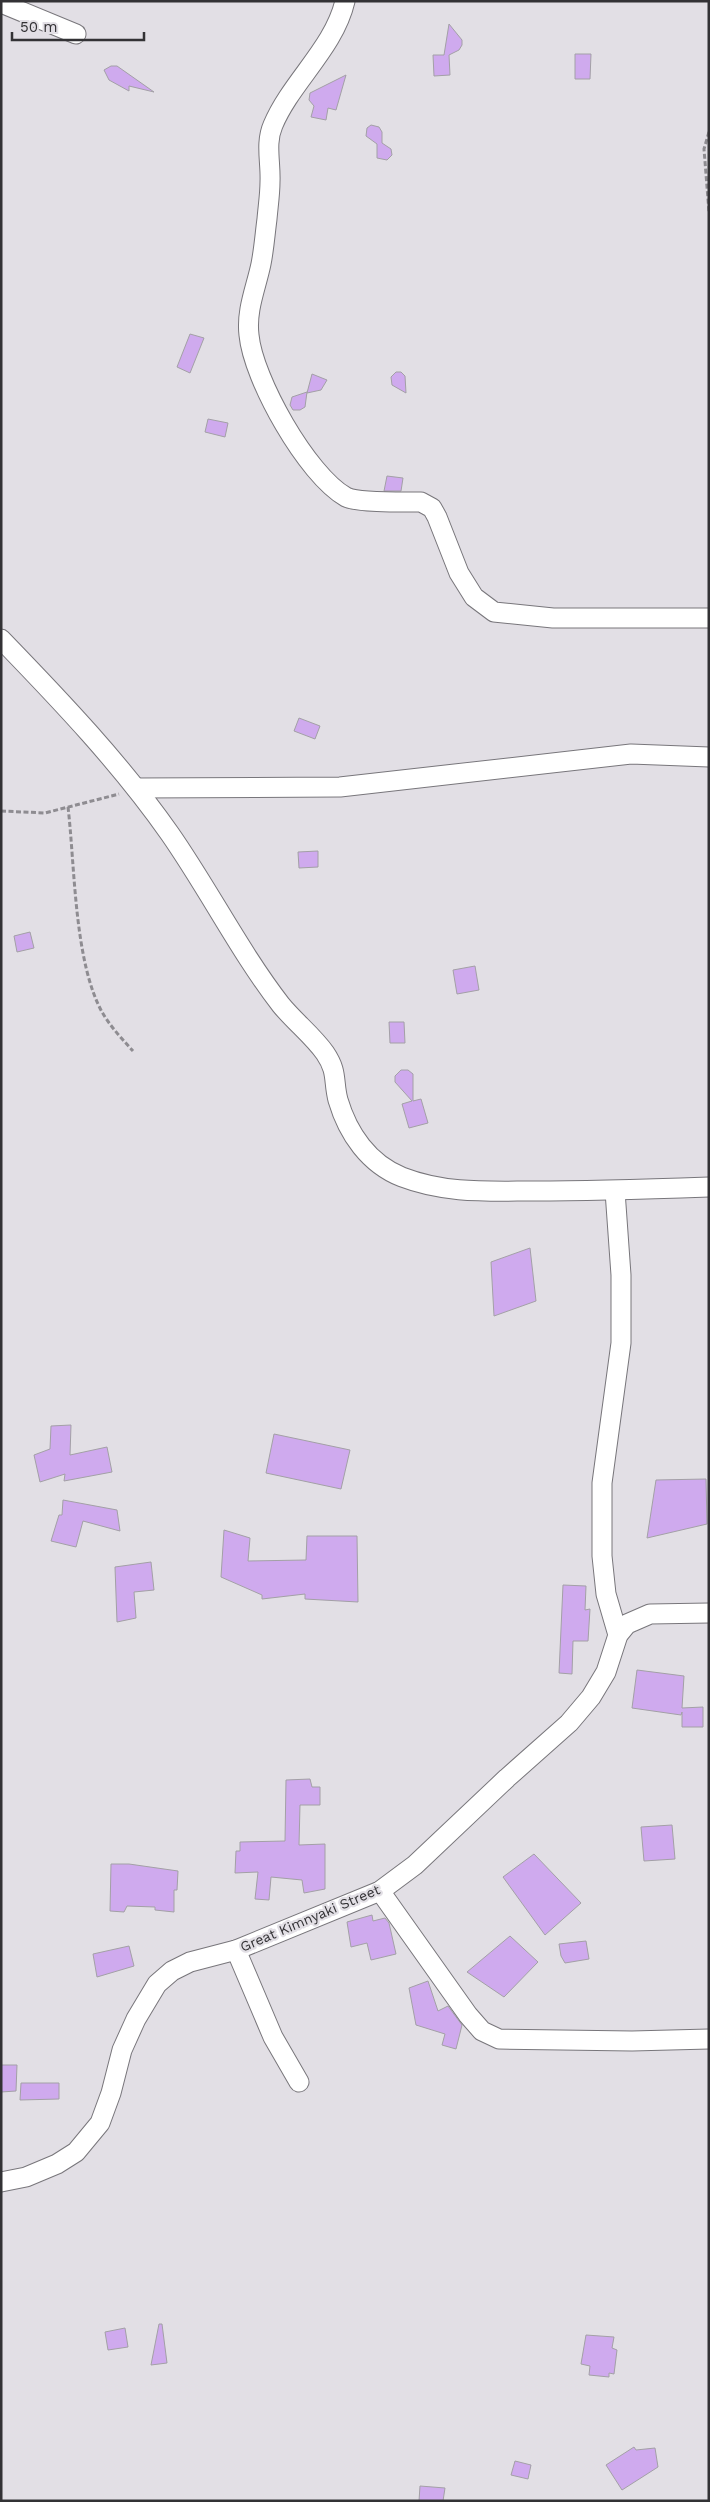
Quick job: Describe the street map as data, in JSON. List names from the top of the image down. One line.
{"streets":{"street":["Great Kimnyaki Street"]},"scale_bar":"50 m"}
